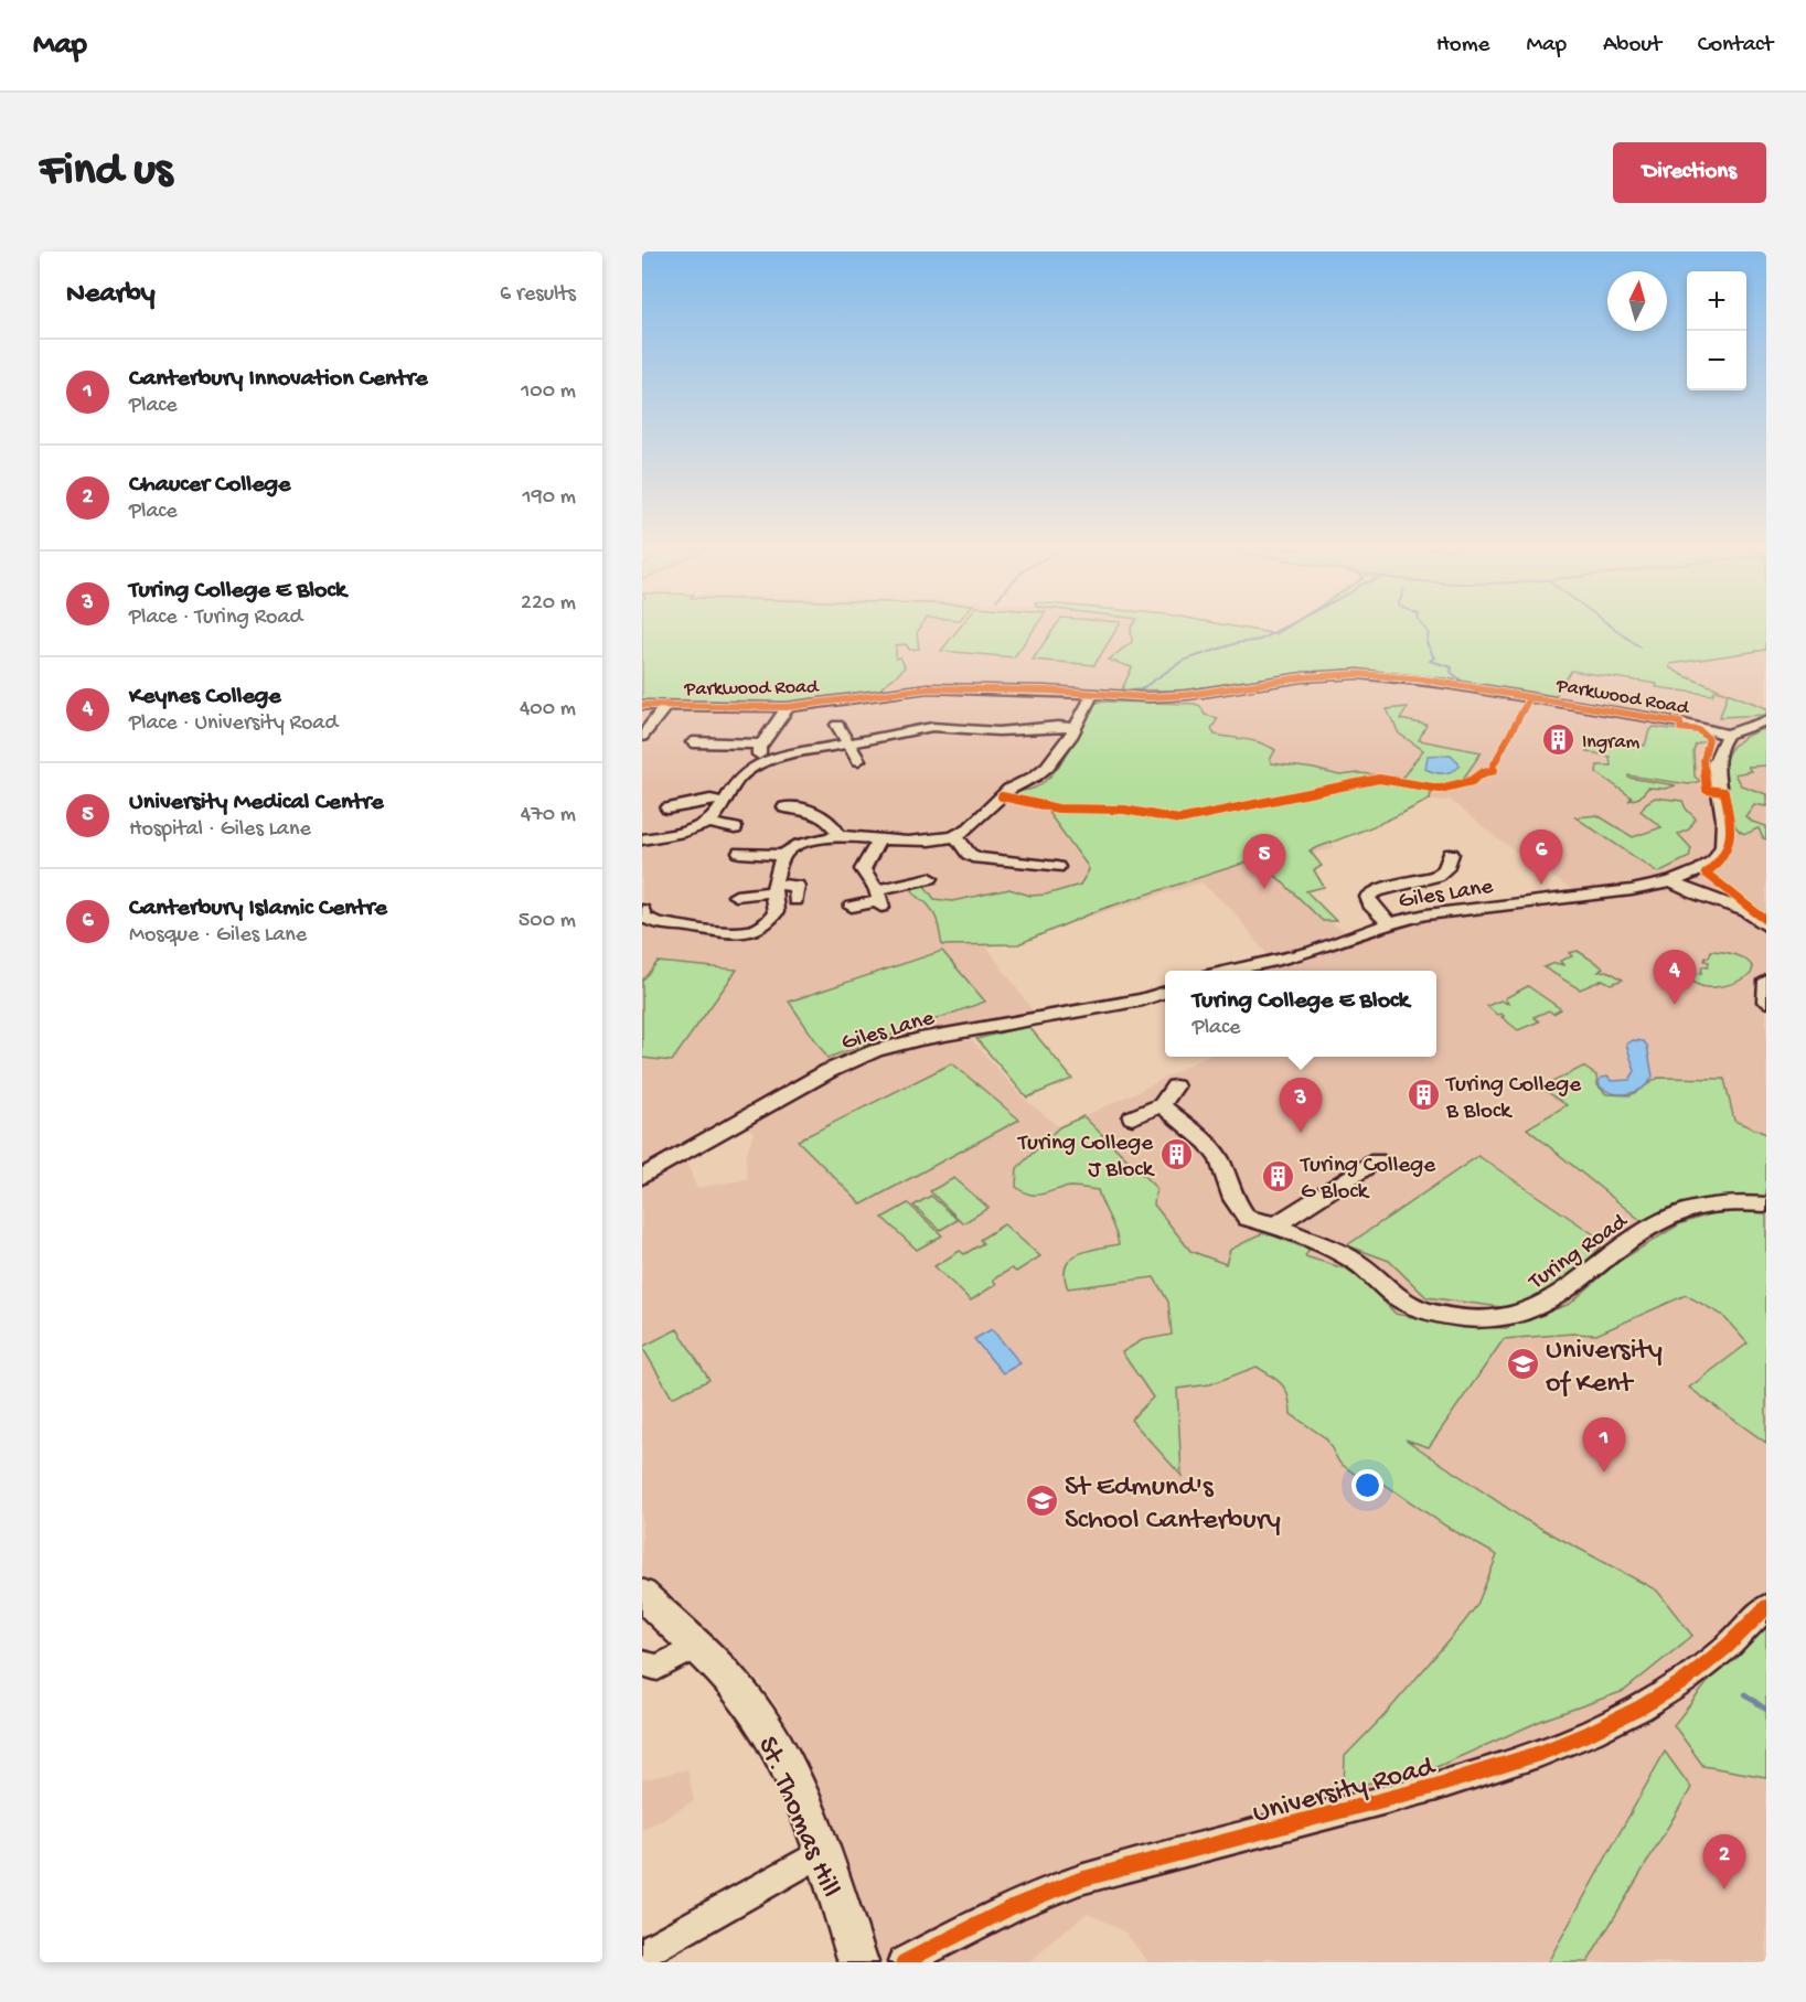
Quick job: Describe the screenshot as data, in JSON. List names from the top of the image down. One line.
{"streets":{"main road":["St. Thomas Hill"],"street":["Parkwood Road","Giles Lane","Turing Road","University Road"]},"crossings":[["Parkwood Road","Giles Lane"]],"places":{"building":["Ingram","Turing College B Block","Turing College J Block","Turing College G Block"],"school or university":["University of Kent","St Edmund's School Canterbury"]},"north":"top","page":{"header":"Map","nav":["Home","Map","About","Contact"],"buttons":"Directions","title":"Find us","heading":["Nearby","6 results"],"map_buttons":["+","−"],"list":[{"mark":"1","name":"Canterbury Innovation Centre","note":"Place","value":"100 m"},{"mark":"2","name":"Chaucer College","note":"Place","value":"190 m"},{"mark":"3","name":"Turing College E Block","note":"Place · Turing Road","value":"220 m"},{"mark":"4","name":"Keynes College","note":"Place · University Road","value":"400 m"},{"mark":"5","name":"University Medical Centre","note":"Hospital · Giles Lane","value":"470 m"},{"mark":"6","name":"Canterbury Islamic Centre","note":"Mosque · Giles Lane","value":"500 m"}],"pins":["6","5","4","3","1","2"],"popup":["Turing College E Block","Place"]}}
